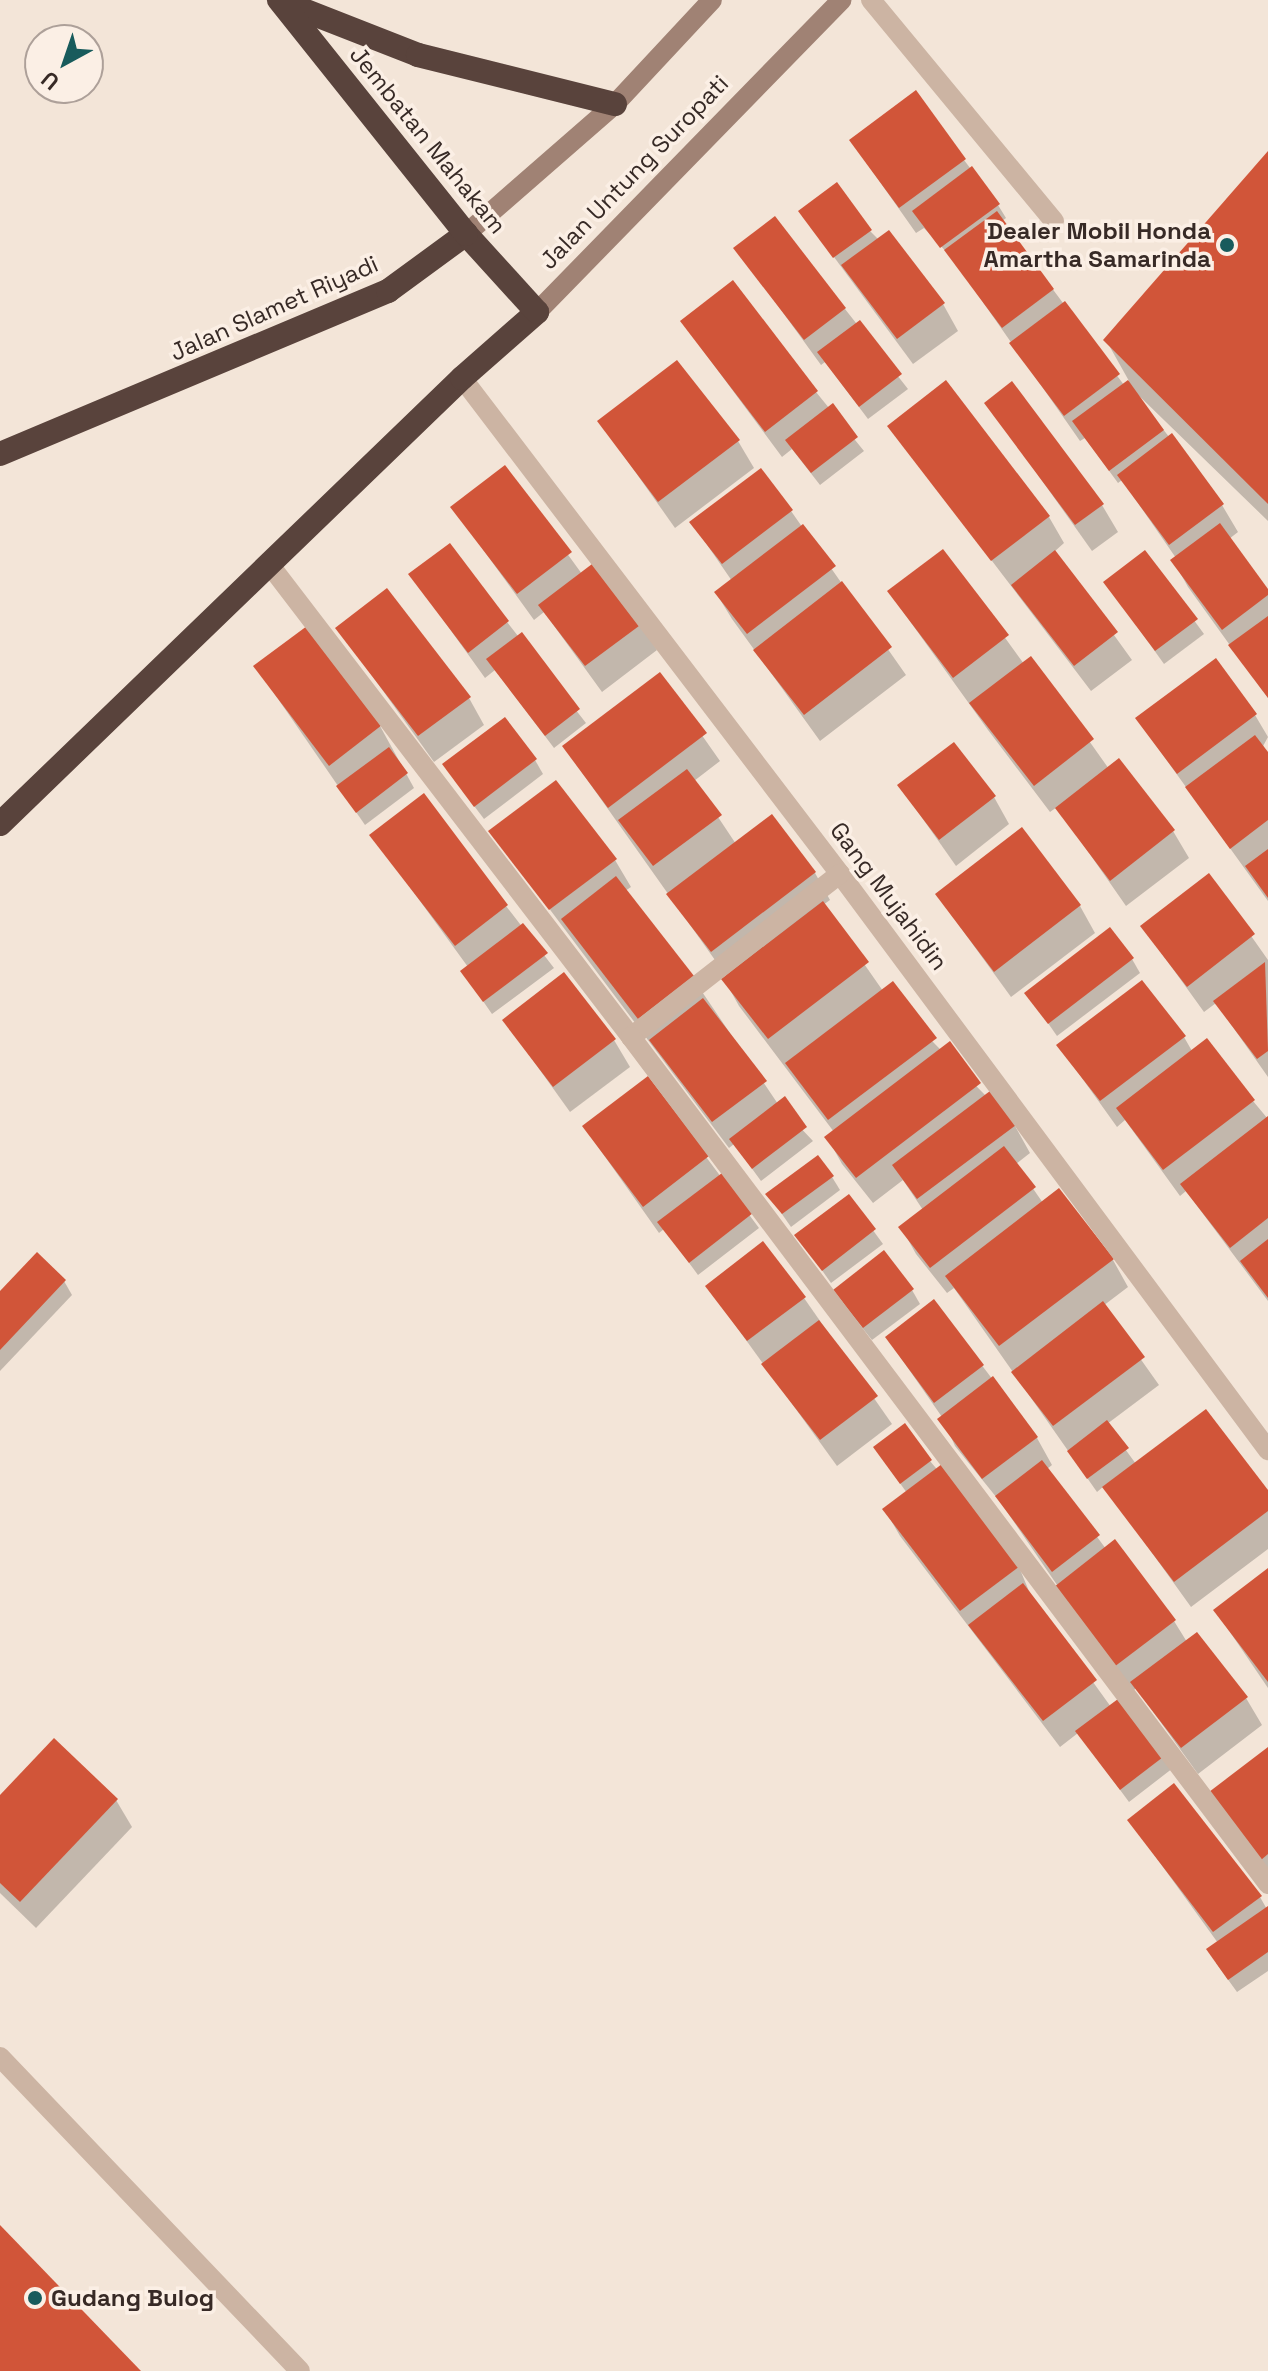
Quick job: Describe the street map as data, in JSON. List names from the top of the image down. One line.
{"streets":{"highway":["Jembatan Mahakam","Jalan Untung Suropati","Jalan Slamet Riyadi"],"street":["Gang Mujahidin"]},"crossings":[["Jembatan Mahakam","Jalan Untung Suropati"],["Jembatan Mahakam","Jalan Slamet Riyadi"],["Jalan Untung Suropati","Gang Mujahidin"]],"places":["Dealer Mobil Honda Amartha Samarinda","Gudang Bulog"],"north":"bottom left"}
